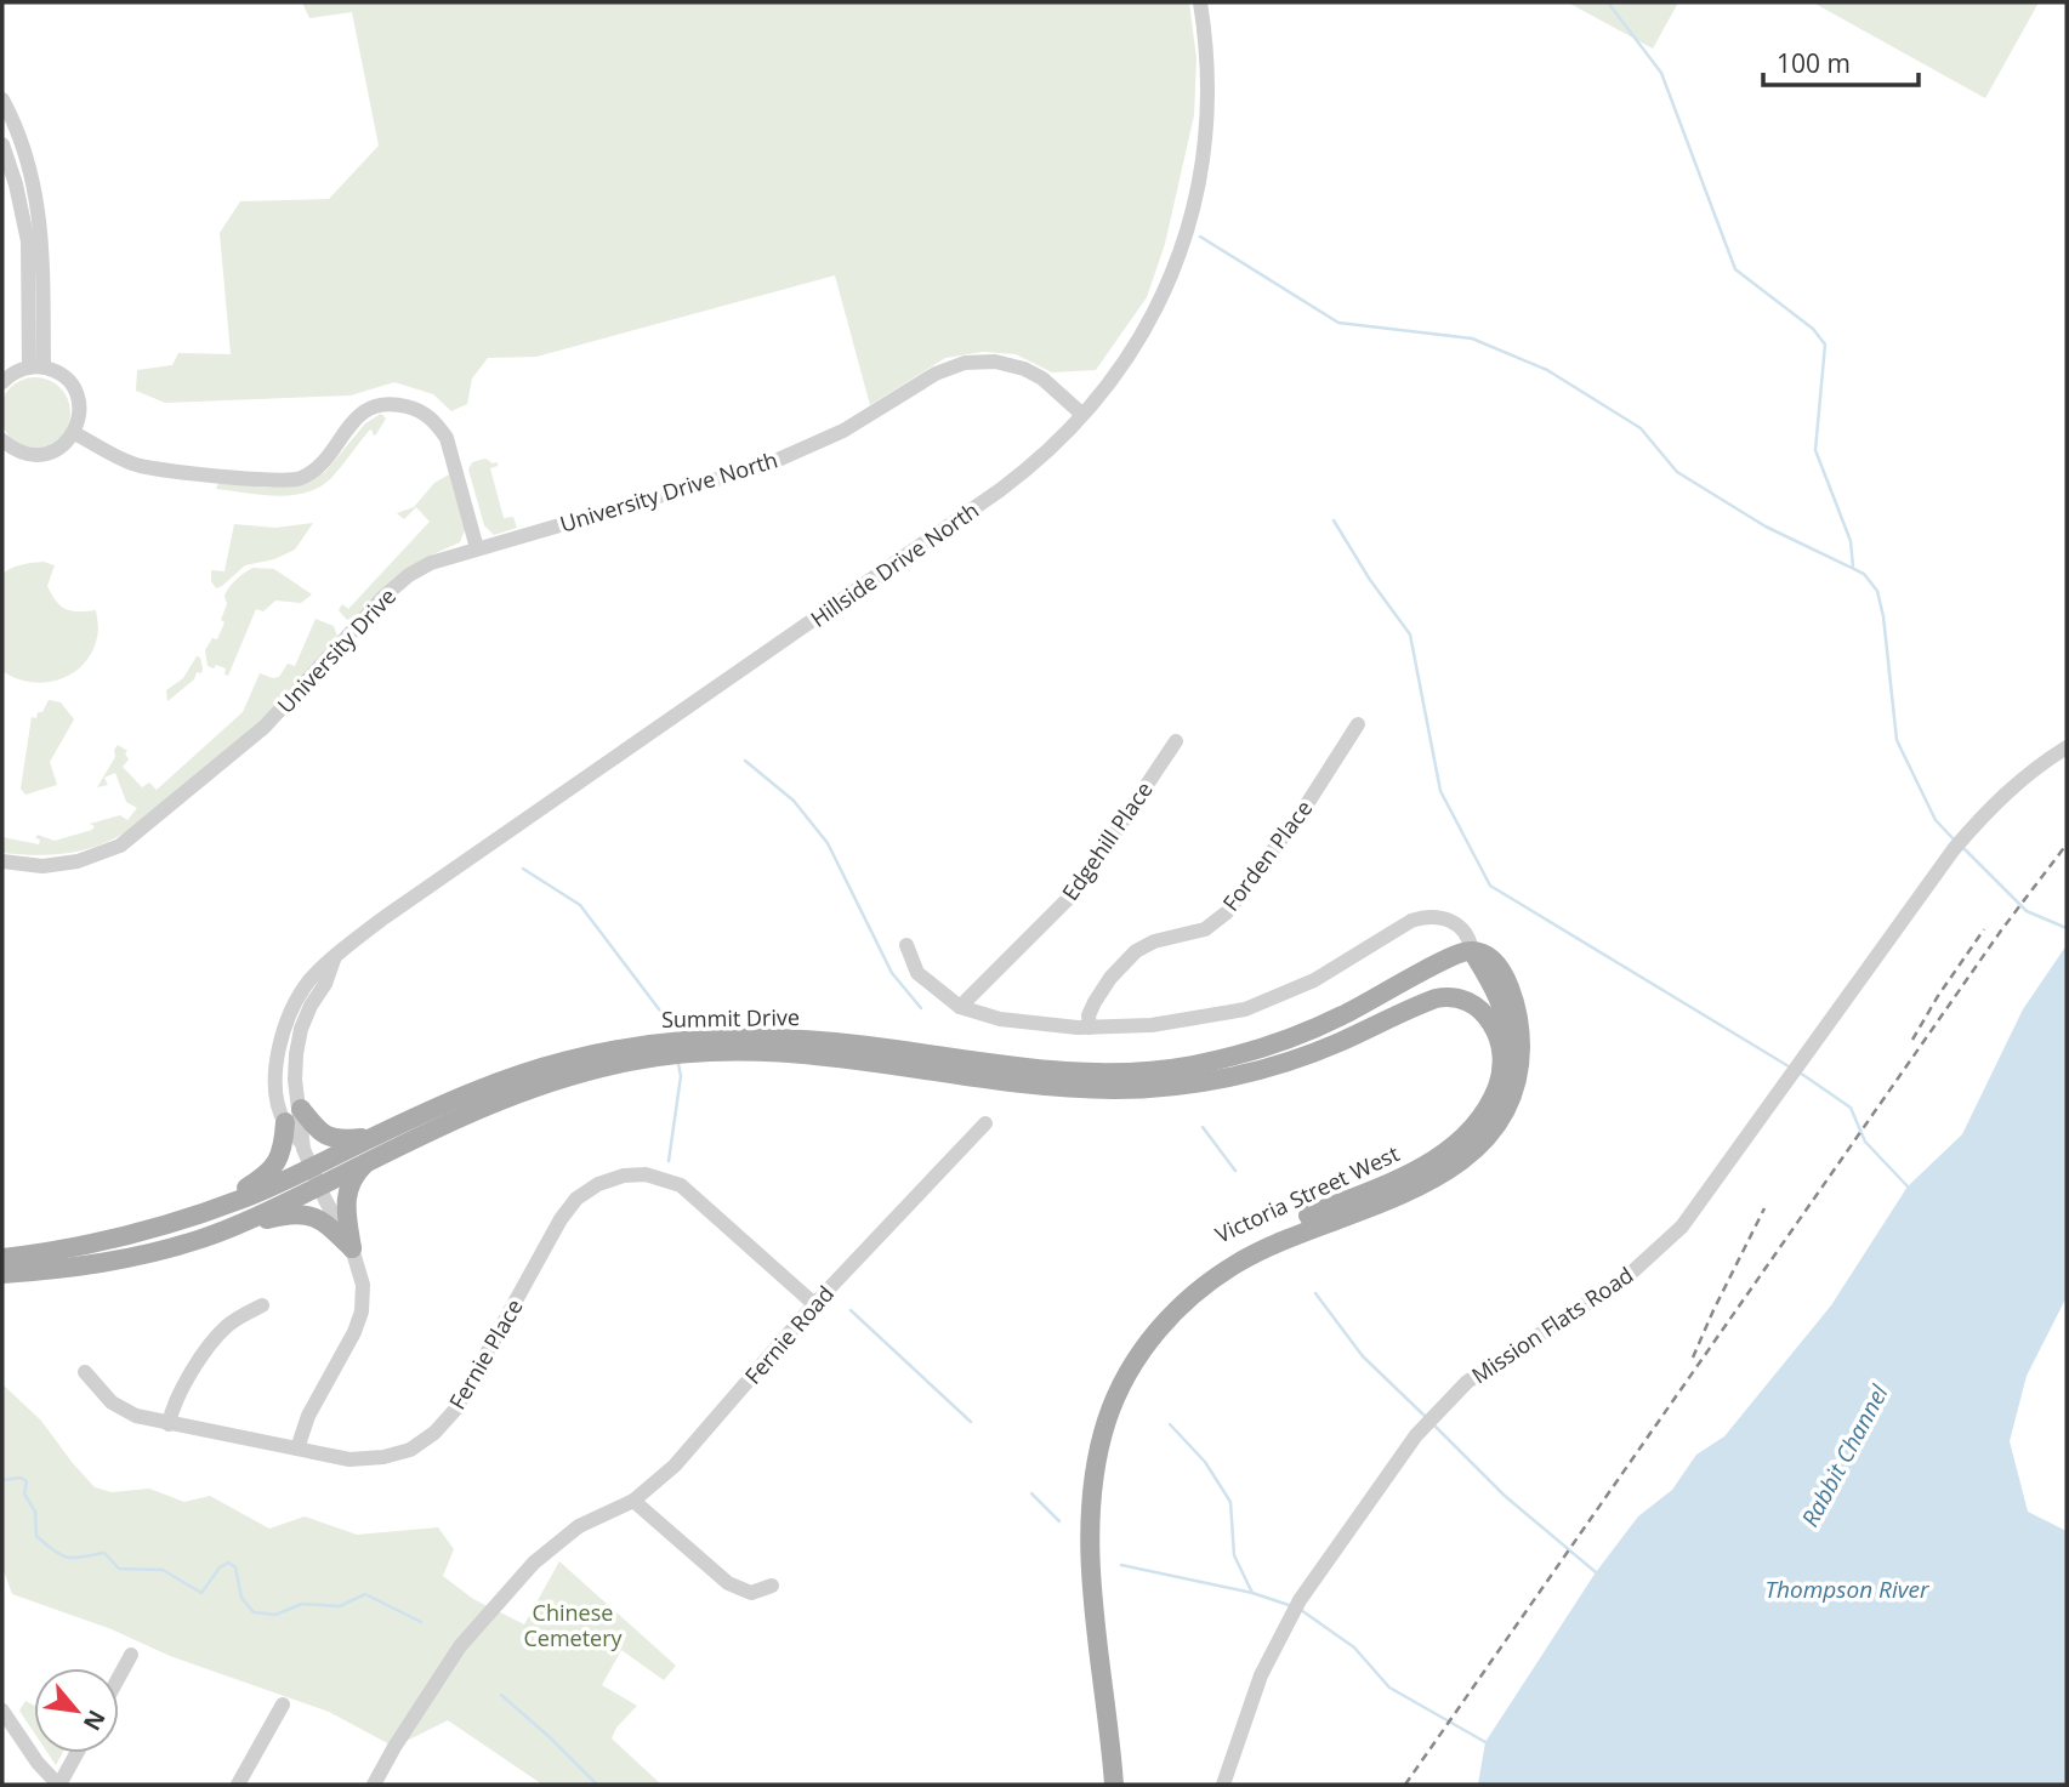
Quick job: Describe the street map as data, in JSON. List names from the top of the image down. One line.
{"streets":{"main road":["Summit Drive","Victoria Street West"],"street":["University Drive North","Hillside Drive North","University Drive","Edgehill Place","Forden Place","Mission Flats Road","Fernie Road","Fernie Place"]},"crossings":[["University Drive North","University Drive"],["Hillside Drive North","Summit Drive"],["Hillside Drive North","Fernie Place"],["Summit Drive","Victoria Street West"],["Fernie Road","Fernie Place"]],"water":["Rabbit Channel","Thompson River"],"parks":["Chinese Cemetery"],"scale_bar":"100 m","north":"bottom right"}
